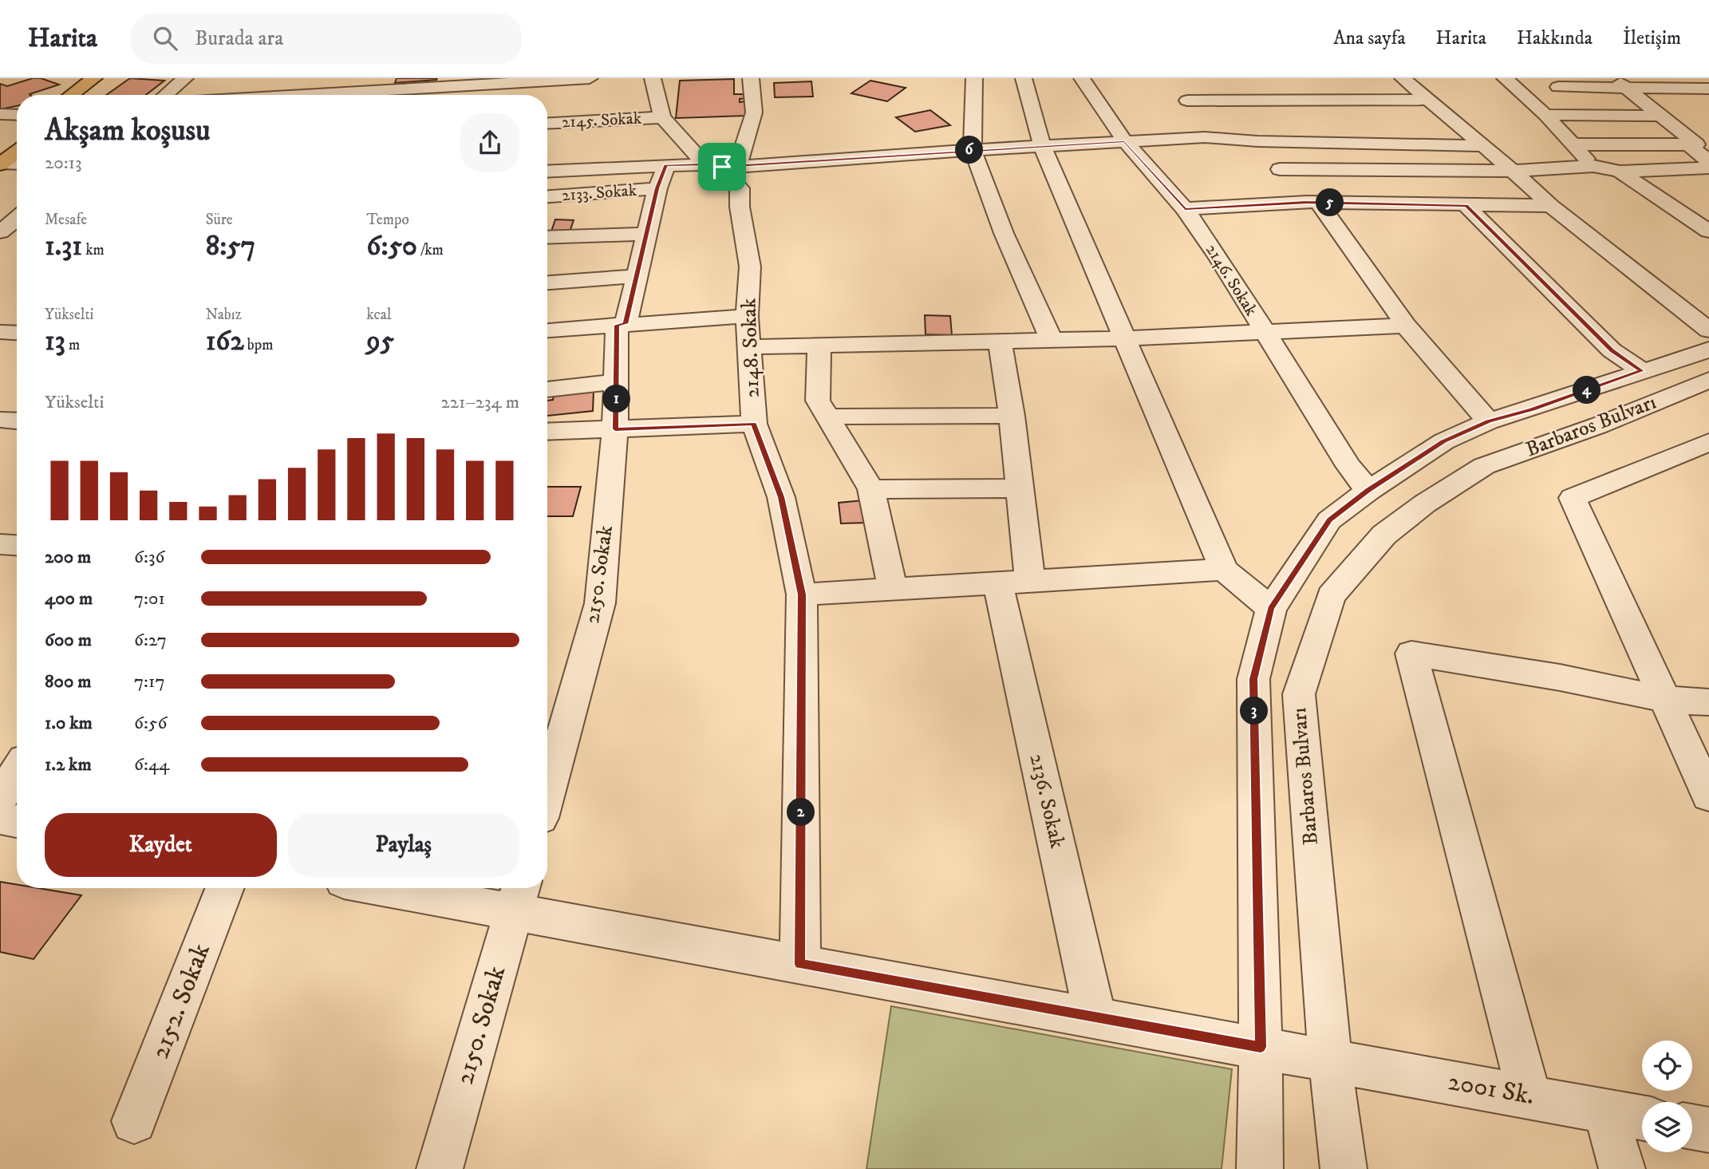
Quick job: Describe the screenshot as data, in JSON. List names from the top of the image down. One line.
{"streets":{"street":["2145. Sokak","2133. Sokak","2146. Sokak","2148. Sokak","Barbaros Bulvarı","2150. Sokak","2136. Sokak","2152. Sokak","2001 Sk."]},"crossings":[["2133. Sokak","2150. Sokak"],["2146. Sokak","Barbaros Bulvarı"],["2148. Sokak","2001 Sk."],["Barbaros Bulvarı","2001 Sk."],["2150. Sokak","2001 Sk."],["2136. Sokak","2001 Sk."]],"page":{"header":"Harita","search":"Burada ara","nav":["Ana sayfa","Harita","Hakkında","İletişim"],"heading":["Akşam koşusu","20:13"],"pins":["6","5","4","1","3","2"],"stats":[["Mesafe","1.31 km"],["Süre","8:57"],["Tempo","6:50 /km"],["Yükselti","13 m"],["Nabız","162 bpm"],["kcal","95"]],"chart":["Yükselti","221–234 m"],"list":[{"name":"200 m","note":"6:36"},{"name":"400 m","note":"7:01"},{"name":"600 m","note":"6:27"},{"name":"800 m","note":"7:17"},{"name":"1.0 km","note":"6:56"},{"name":"1.2 km","note":"6:44"}],"buttons":["Kaydet","Paylaş"]}}
